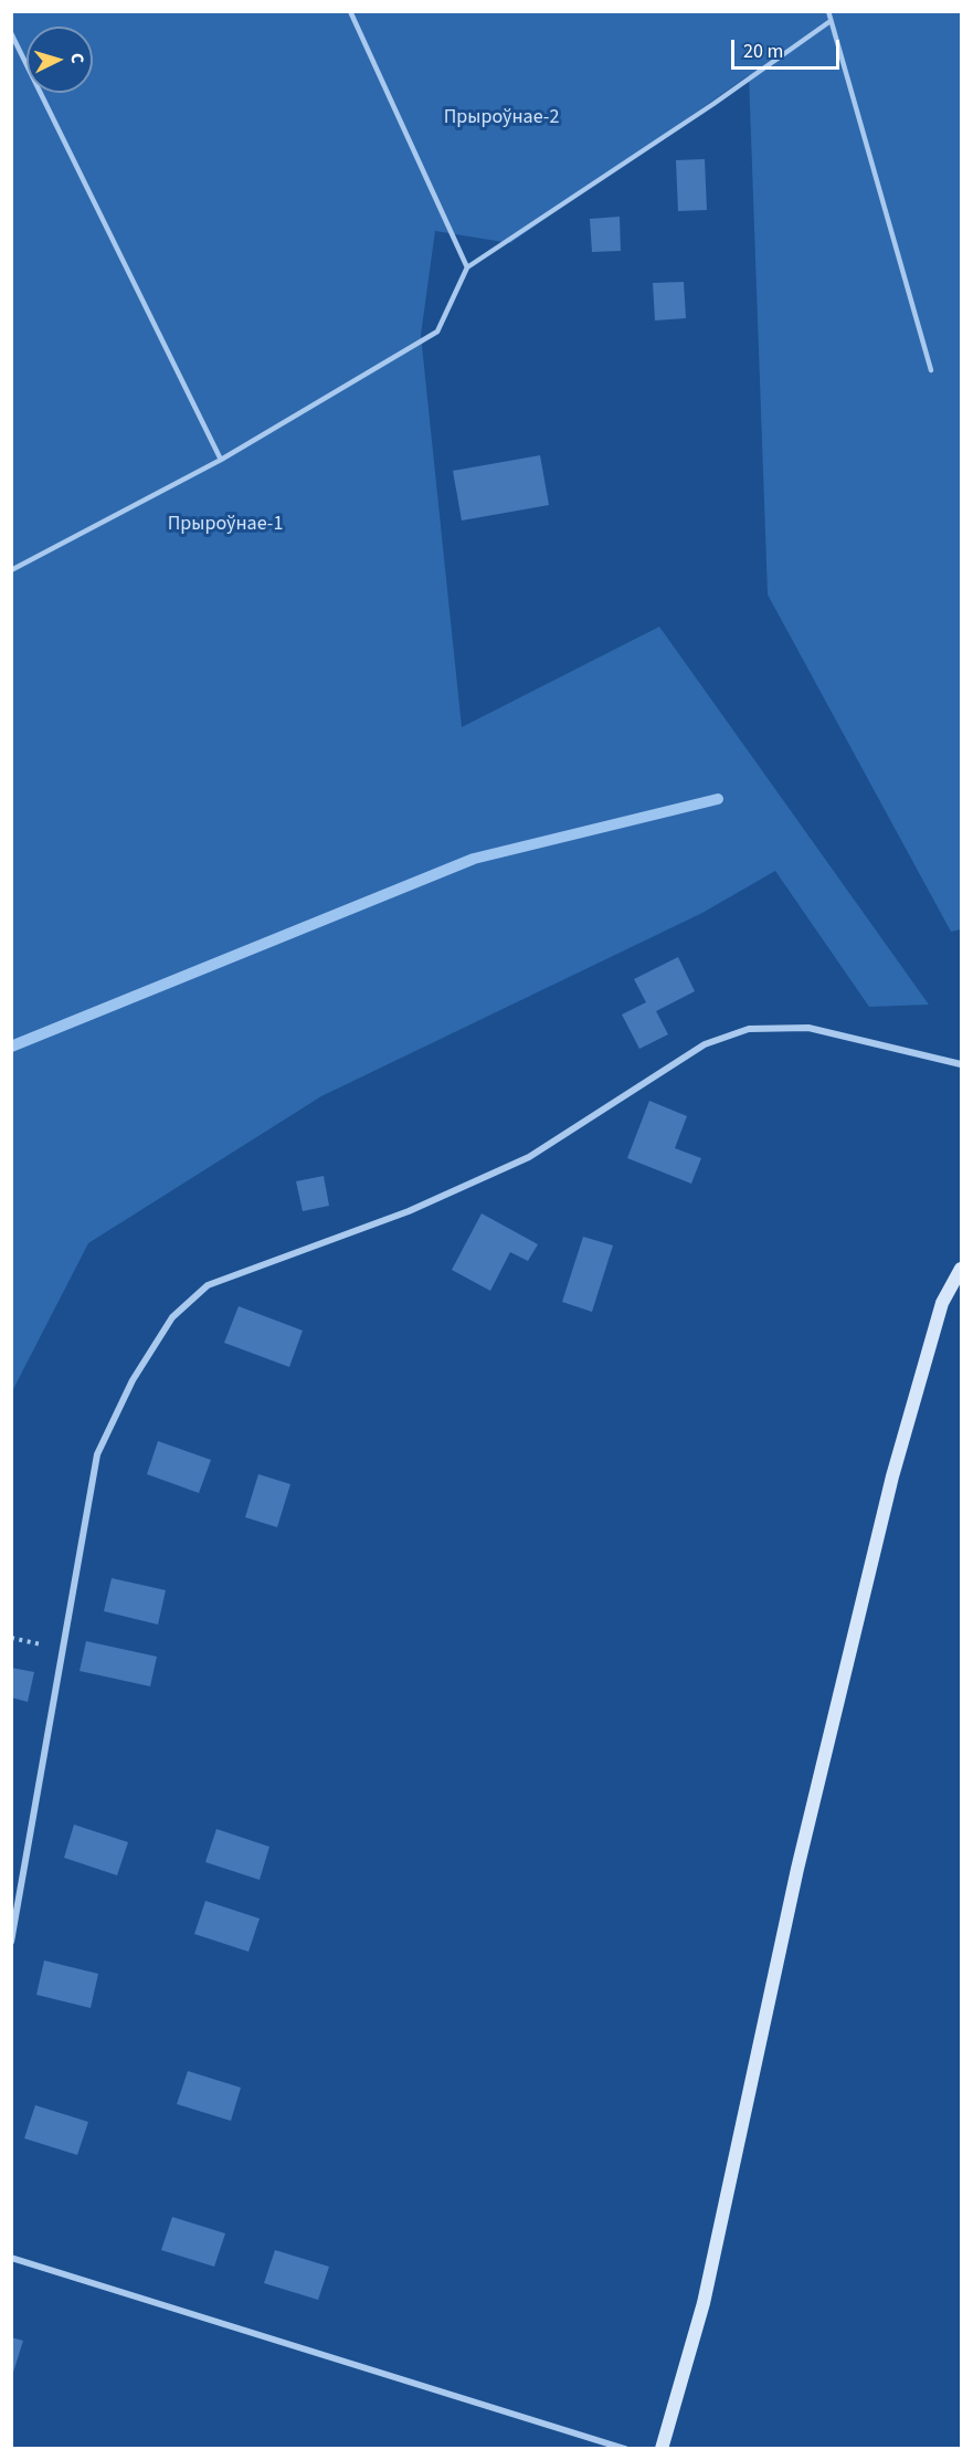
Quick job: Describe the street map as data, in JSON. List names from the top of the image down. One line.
{"parks":["Прыроўнае-2","Прыроўнае-1"],"scale_bar":"20 m","north":"right"}
